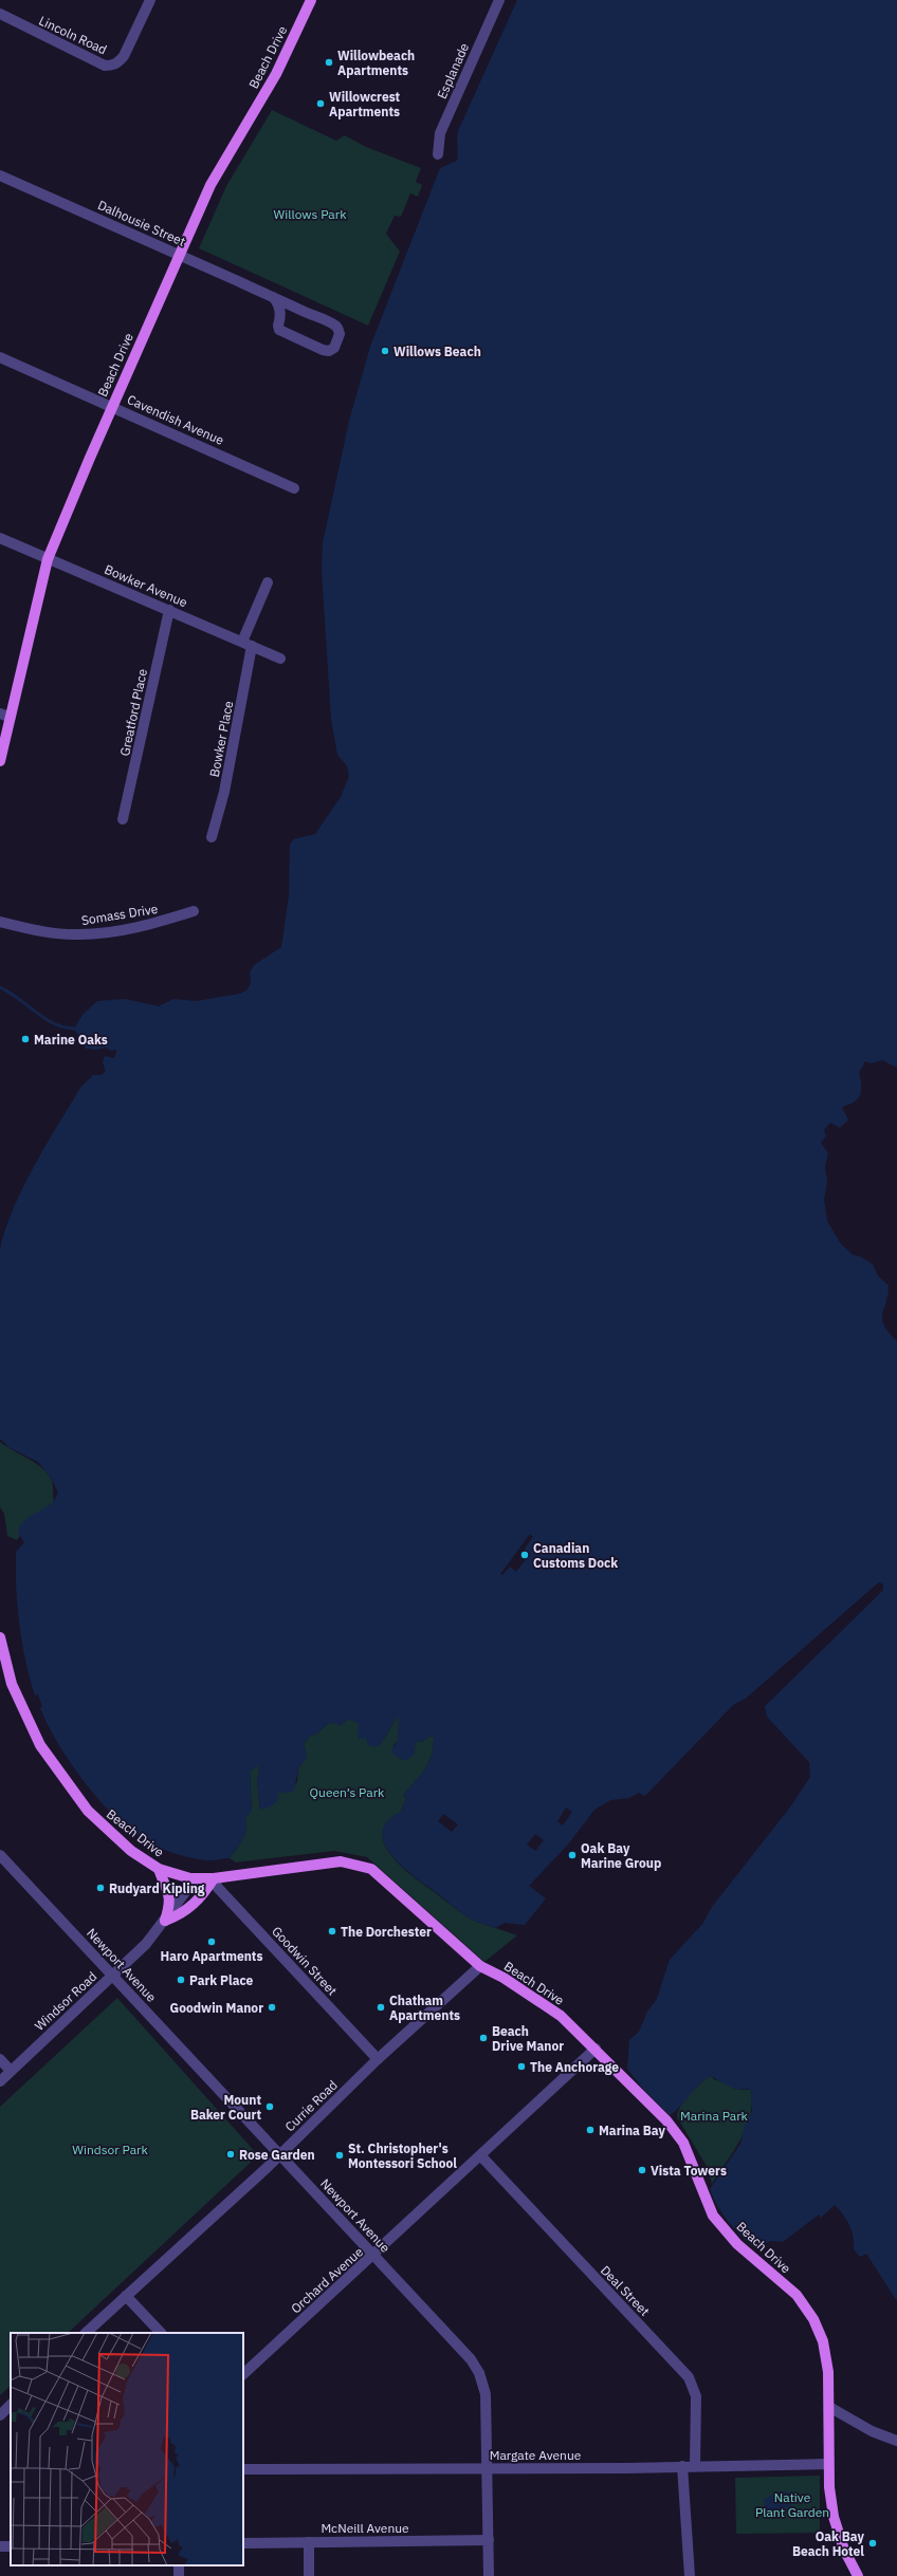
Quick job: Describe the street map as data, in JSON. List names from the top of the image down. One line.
{"streets":{"main road":["Beach Drive"],"street":["Lincoln Road","Esplanade","Dalhousie Street","Cavendish Avenue","Bowker Avenue","Greatford Place","Bowker Place","Somass Drive","Goodwin Street","Newport Avenue","Windsor Road","Currie Road","Orchard Avenue","Deal Street","Margate Avenue","McNeill Avenue"]},"crossings":[["Beach Drive","Dalhousie Street"],["Beach Drive","Cavendish Avenue"],["Beach Drive","Bowker Avenue"],["Beach Drive","Goodwin Street"],["Beach Drive","Windsor Road"],["Beach Drive","Currie Road"],["Beach Drive","Orchard Avenue"],["Beach Drive","Margate Avenue"],["Bowker Avenue","Greatford Place"],["Bowker Avenue","Bowker Place"],["Goodwin Street","Currie Road"],["Newport Avenue","Windsor Road"],["Newport Avenue","Currie Road"],["Newport Avenue","Orchard Avenue"],["Newport Avenue","Margate Avenue"],["Newport Avenue","McNeill Avenue"],["Orchard Avenue","Deal Street"],["Deal Street","Margate Avenue"]],"parks":["Willows Park","Queen’s Park","Marina Park","Windsor Park","Native Plant Garden"],"places":["Willowbeach Apartments","Willowcrest Apartments","Willows Beach","Marine Oaks","Canadian Customs Dock","Oak Bay Marine Group","Rudyard Kipling","The Dorchester","Haro Apartments","Park Place","Goodwin Manor","Chatham Apartments","Beach Drive Manor","The Anchorage","Mount Baker Court","Marina Bay","Rose Garden","St. Christopher's Montessori School","Vista Towers","Oak Bay Beach Hotel"]}
